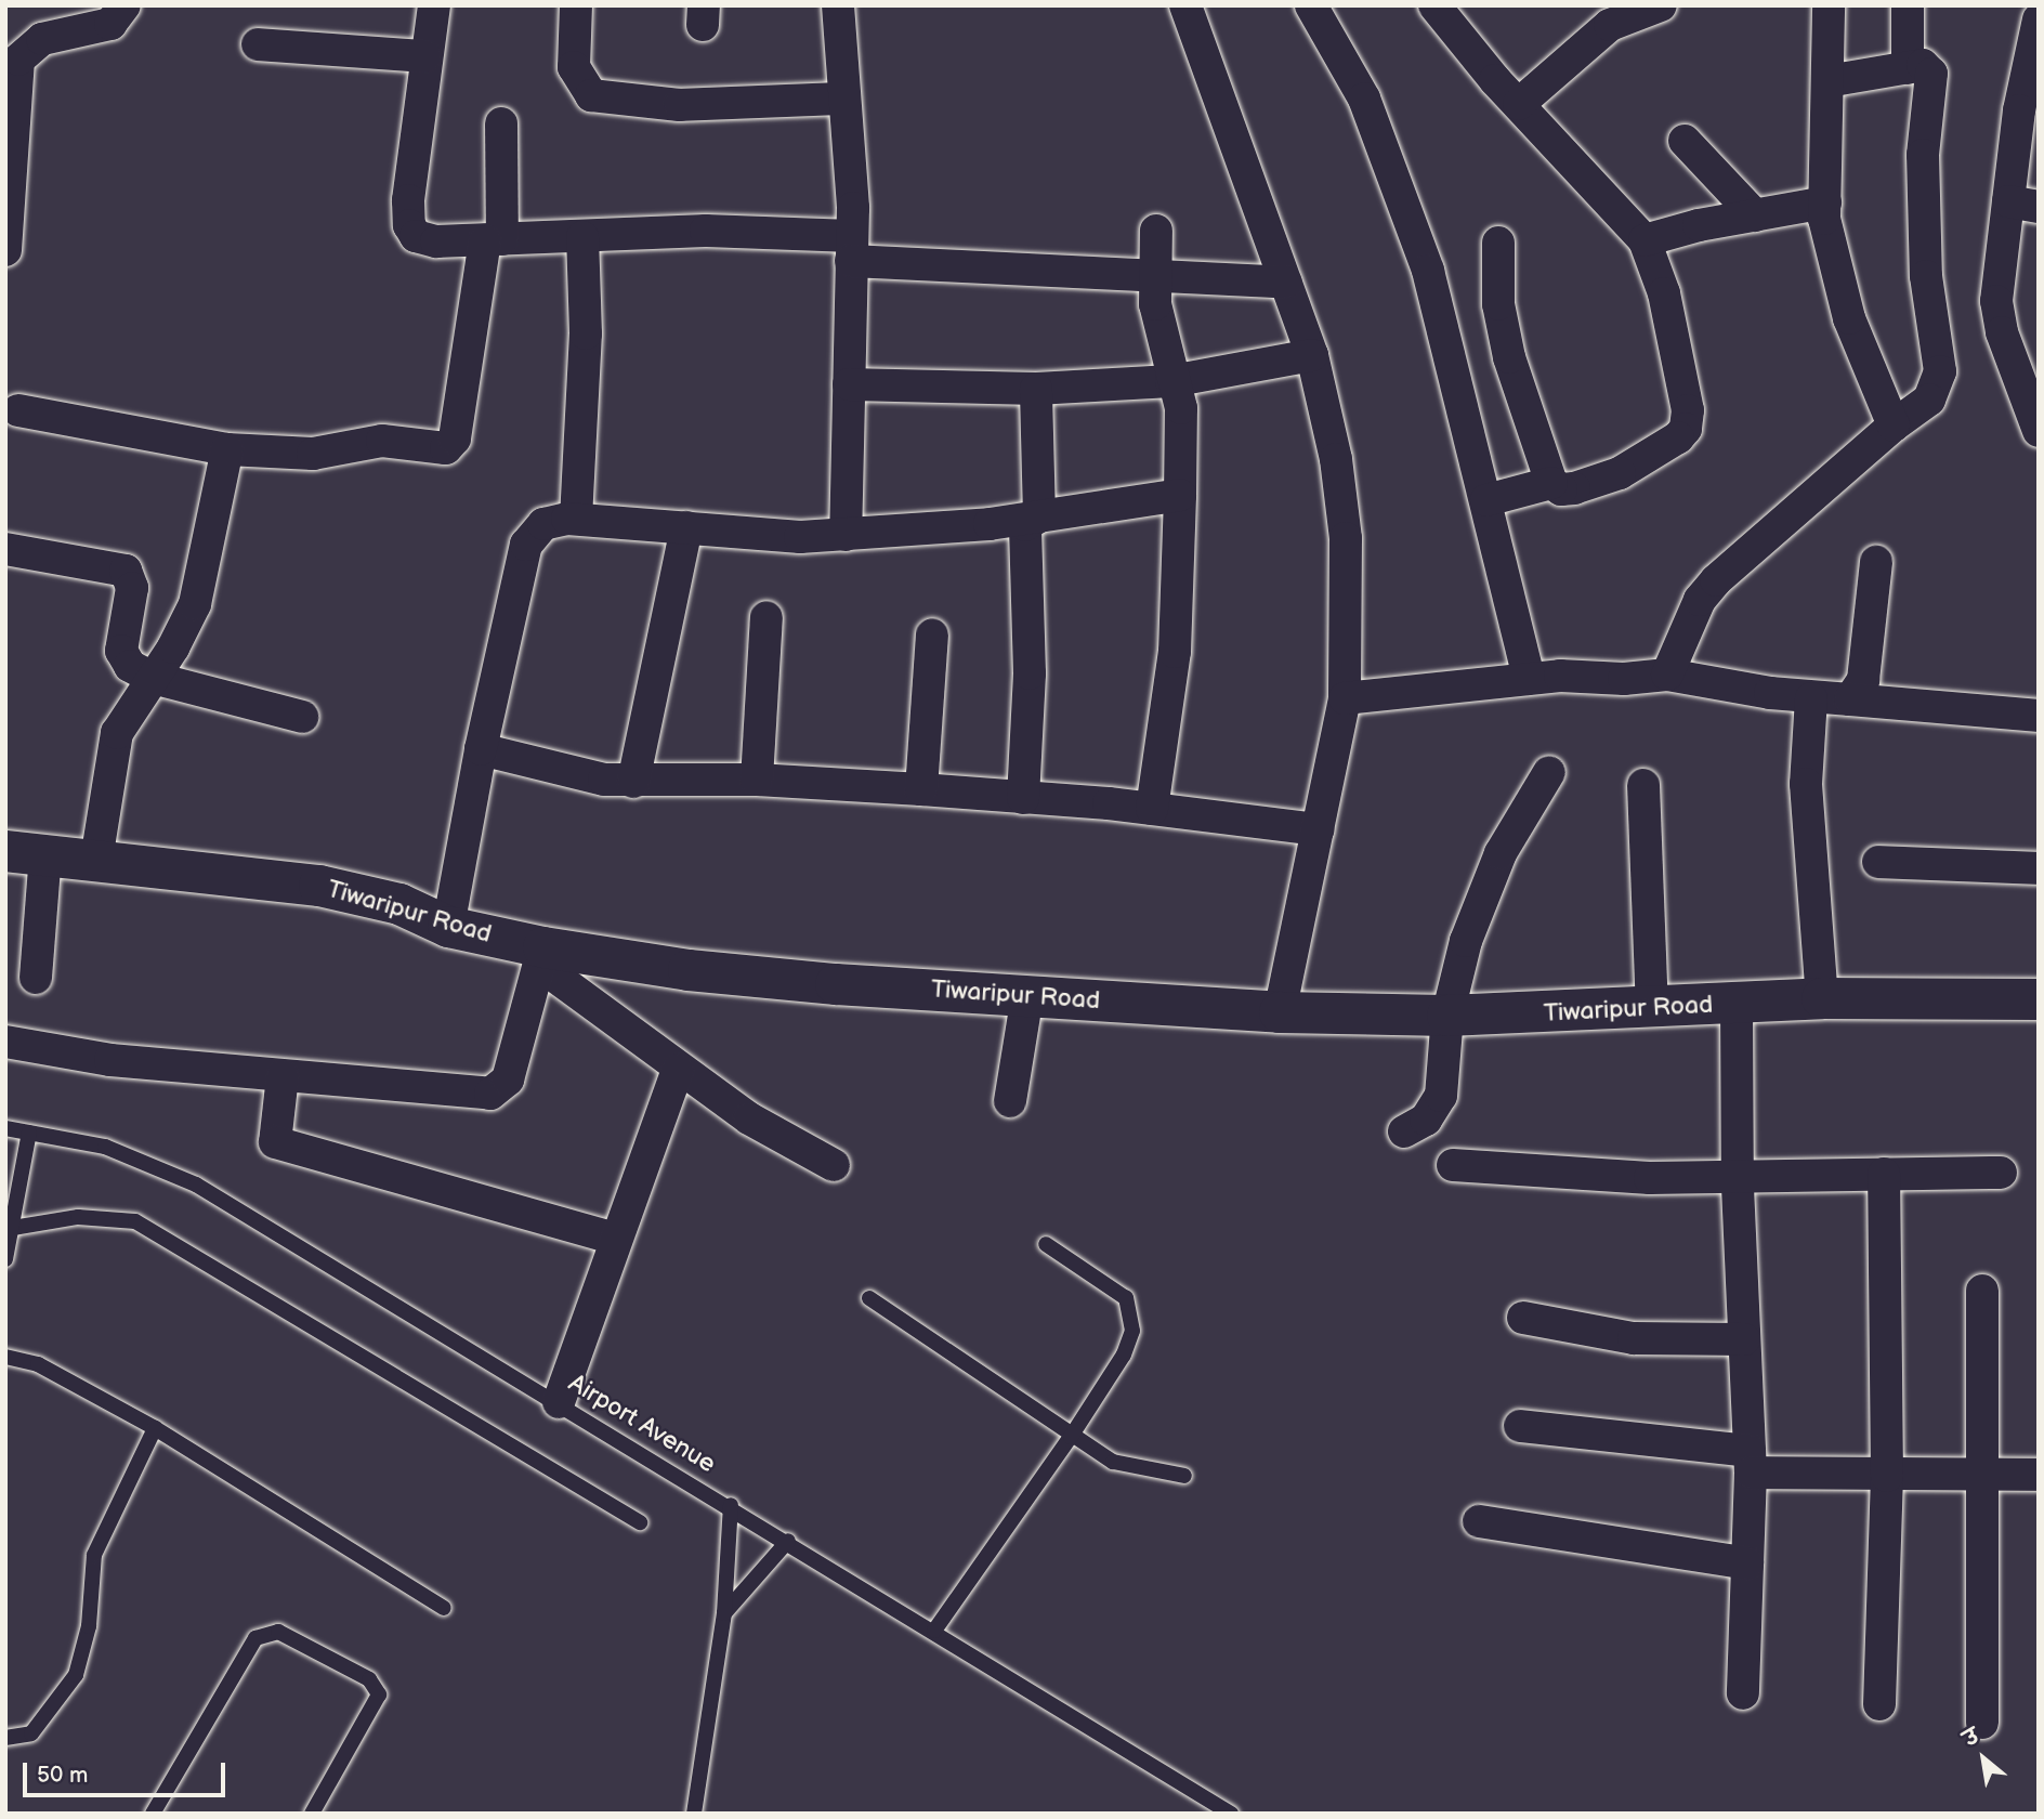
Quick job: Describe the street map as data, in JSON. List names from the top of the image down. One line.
{"streets":{"street":["Tiwaripur Road"],"lane":["Airport Avenue"]},"scale_bar":"50 m","north":"top left"}
